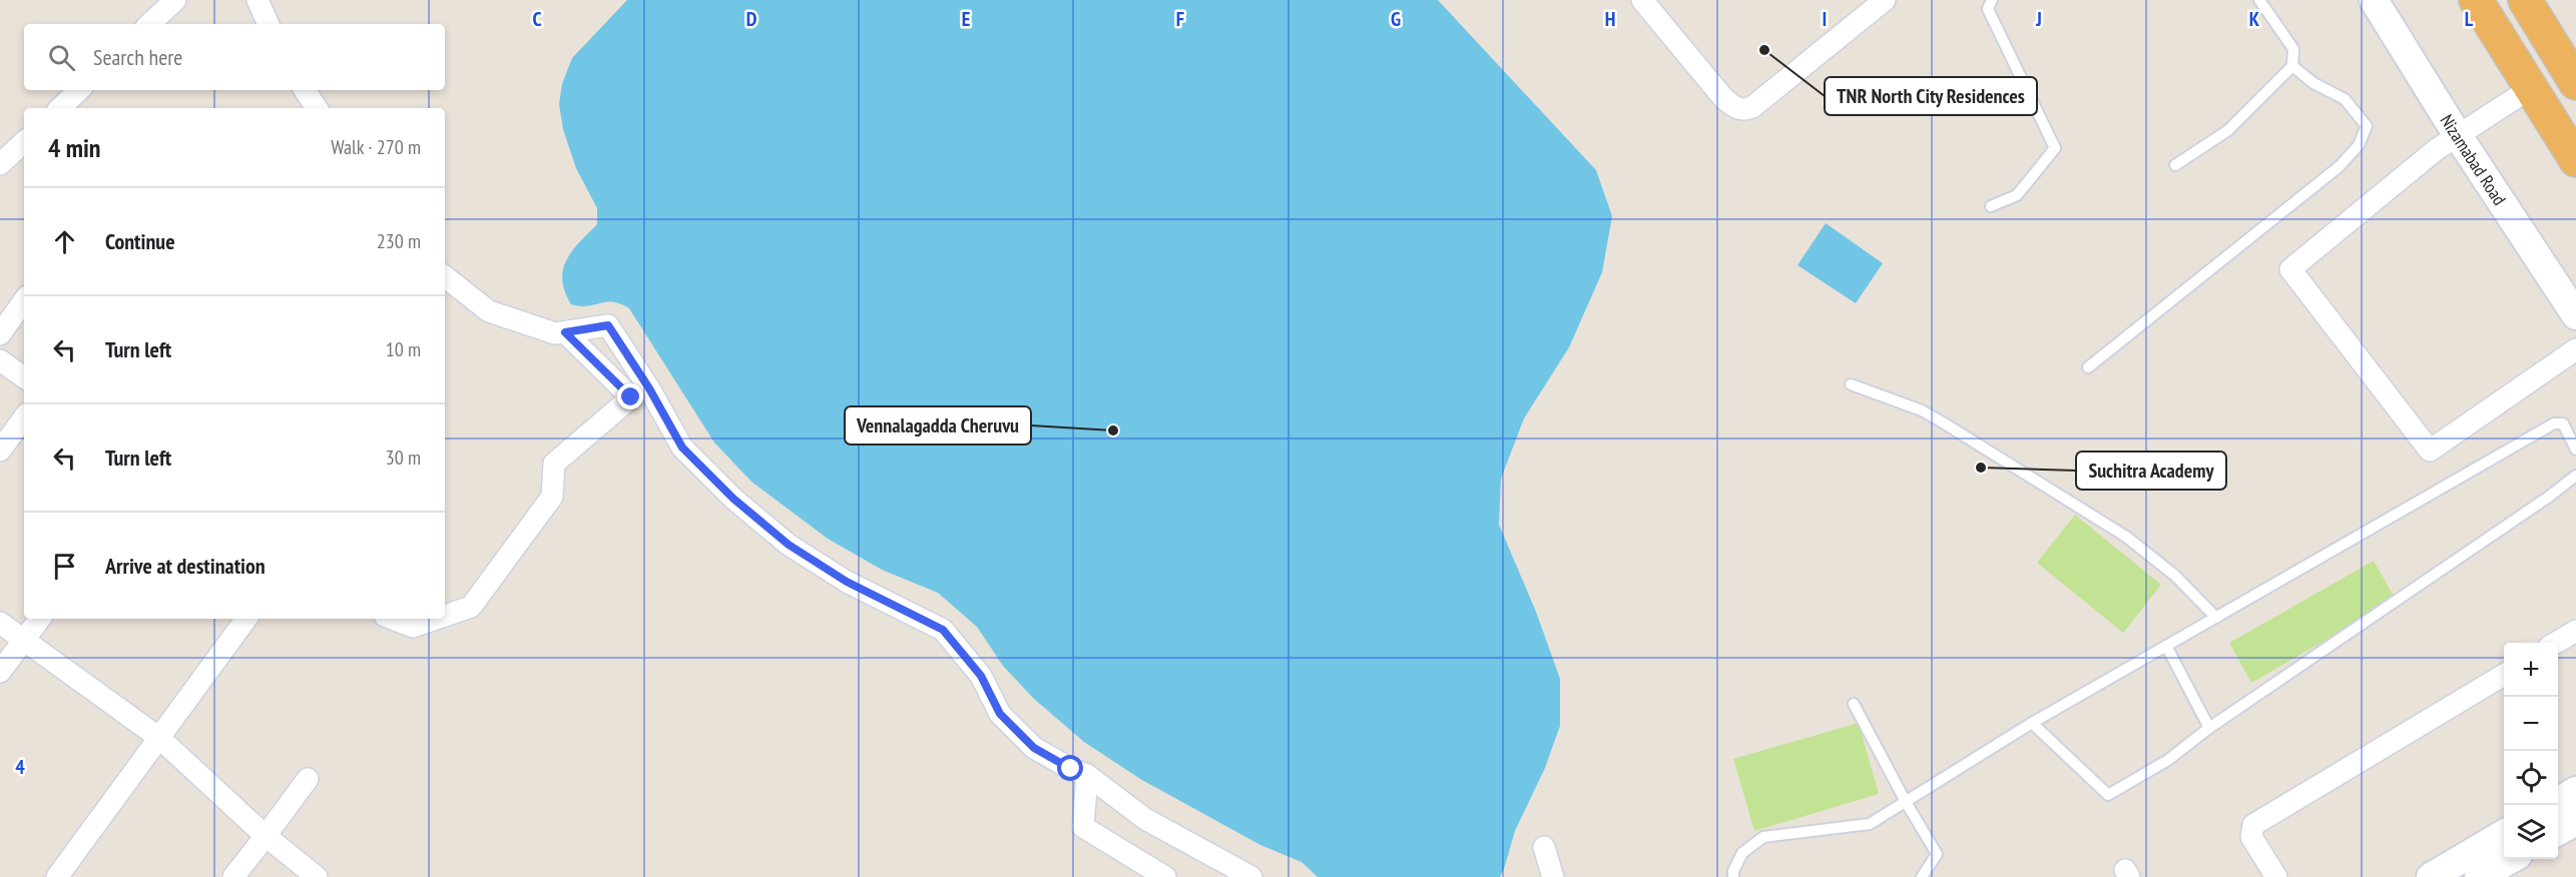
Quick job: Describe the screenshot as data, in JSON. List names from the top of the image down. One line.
{"streets":{"main road":["Nizamabad Road"]},"places":["TNR North City Residences","Vennalagadda Cheruvu","Suchitra Academy"],"page":{"search":"Search here","heading":["4 min","Walk · 270 m"],"list":[["Continue","230 m"],["Turn left","10 m"],["Turn left","30 m"],"Arrive at destination"],"map_buttons":["+","−"]},"grid":{"columns":["C","D","E","F","G","H","I","J","K","L"],"rows":["4"]}}
